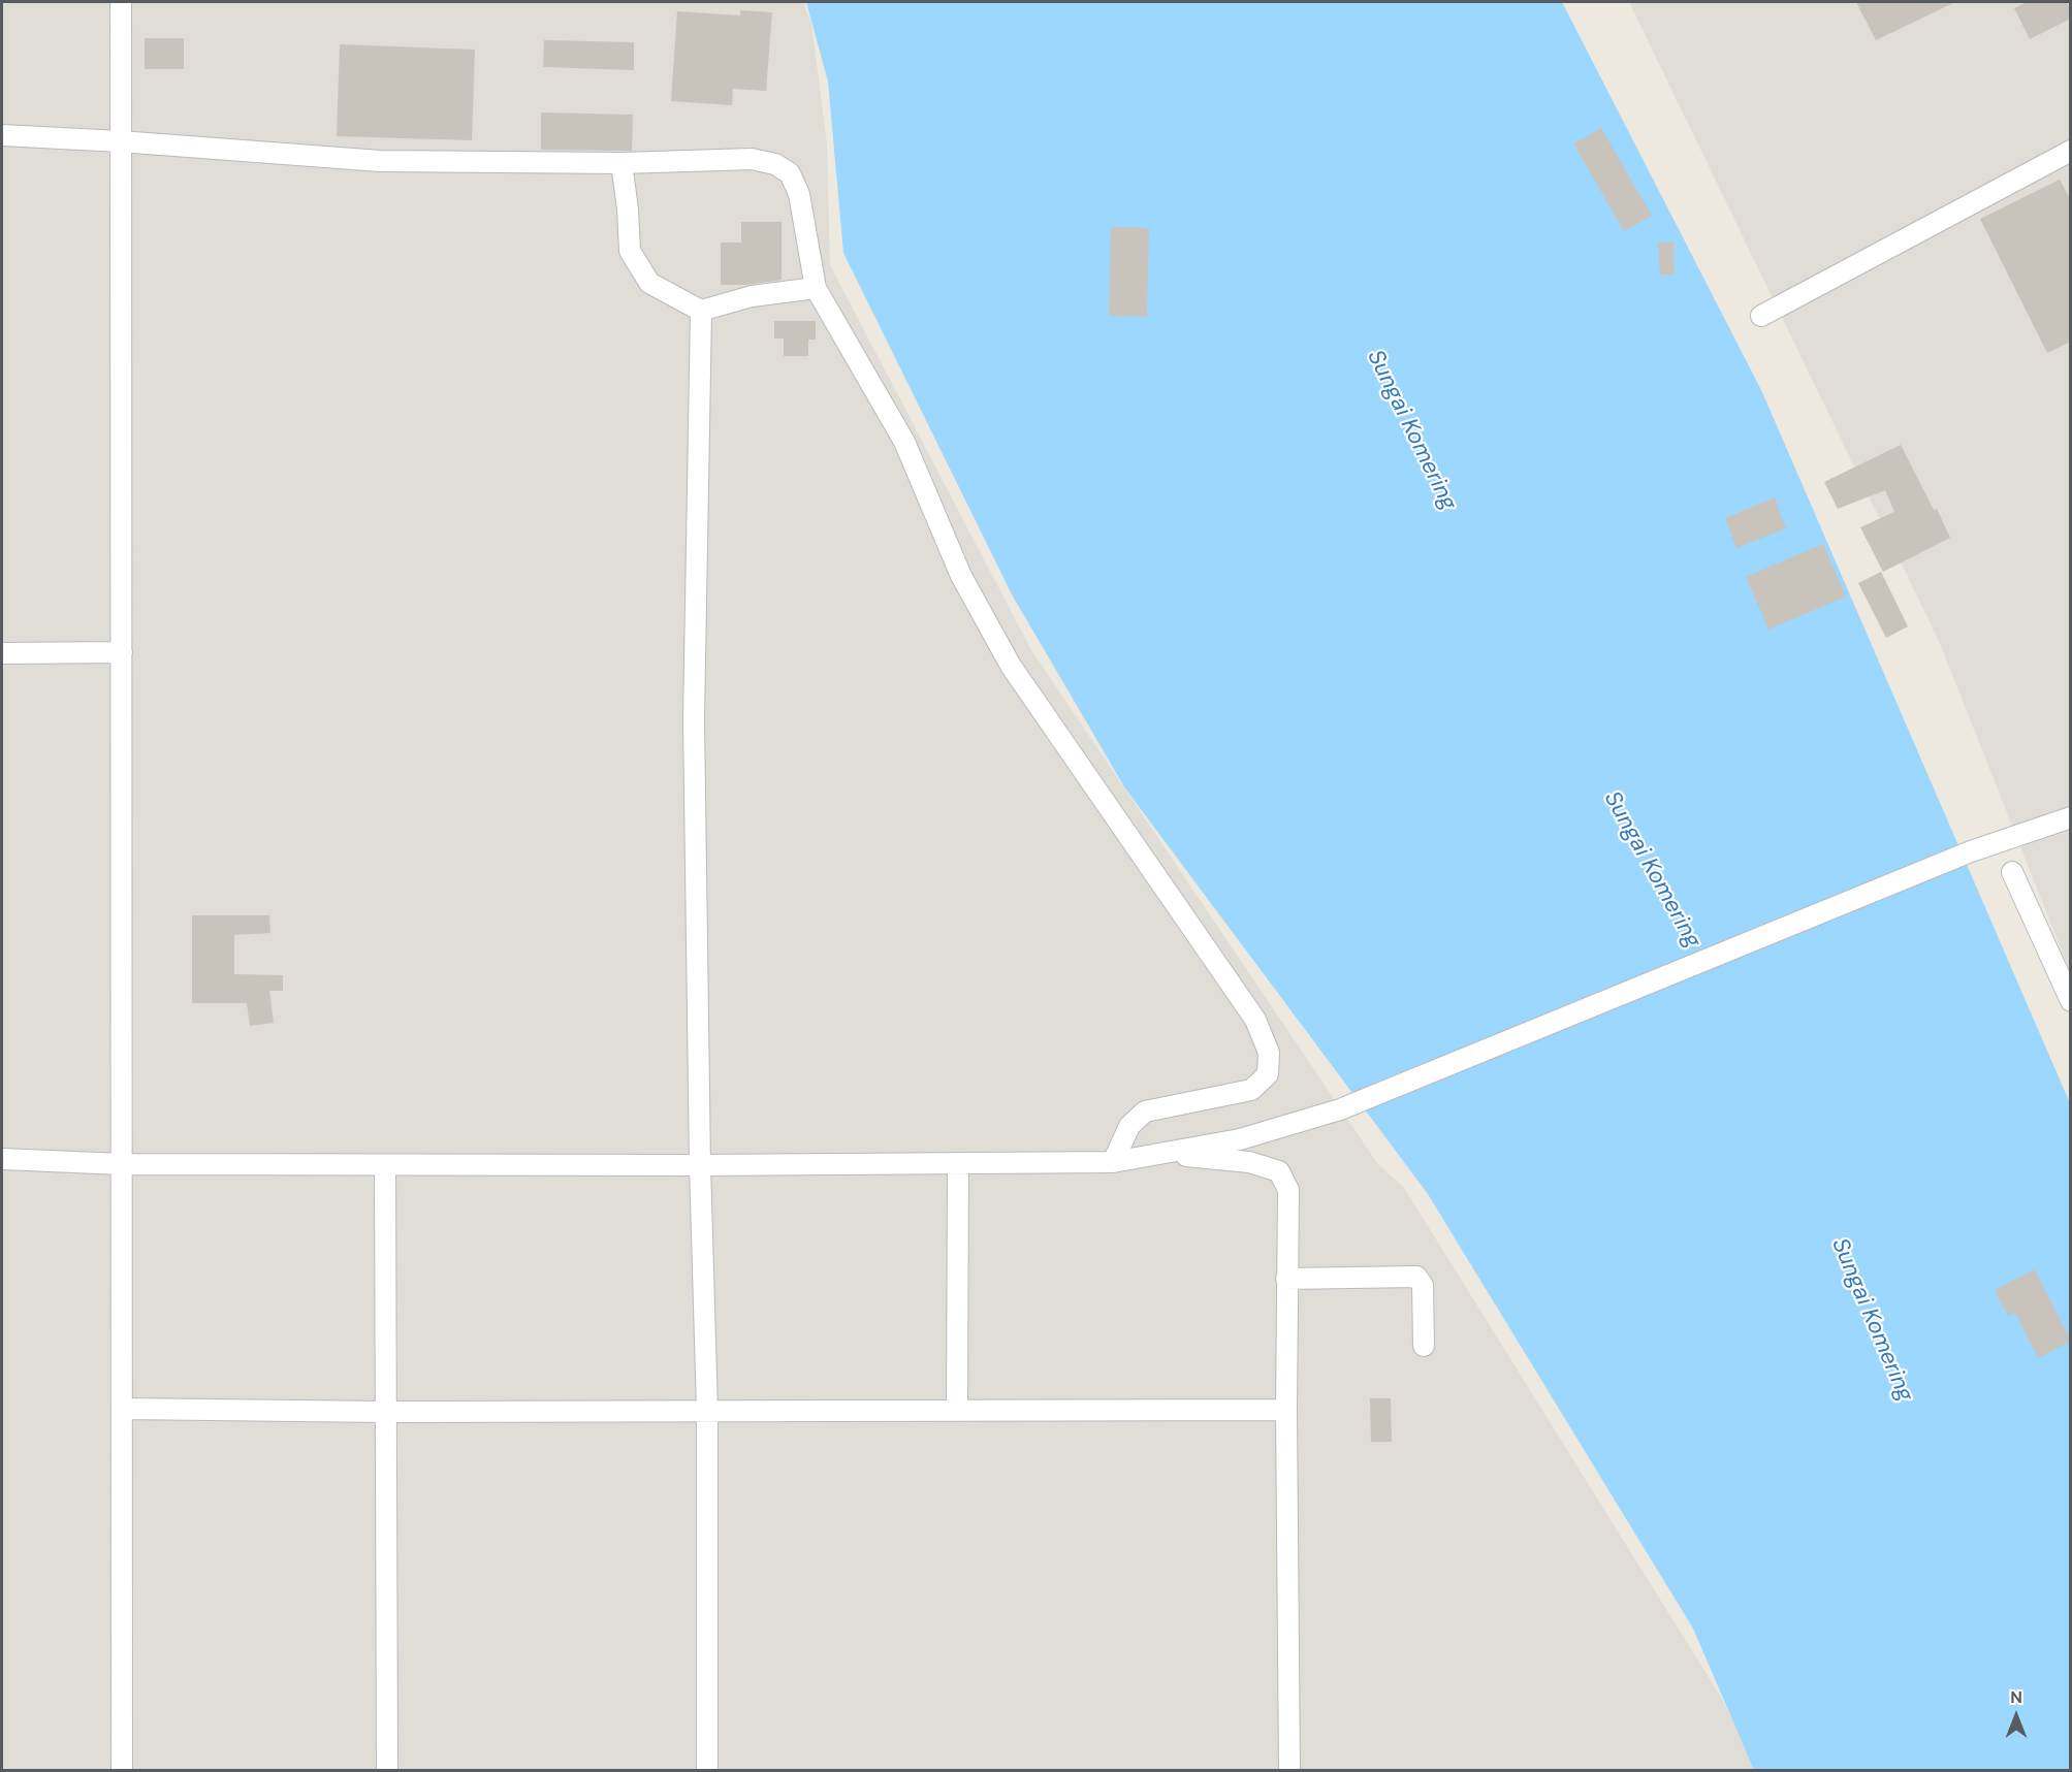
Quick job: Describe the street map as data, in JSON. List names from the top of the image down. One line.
{"water":["Sungai Komering"],"north":"top"}
